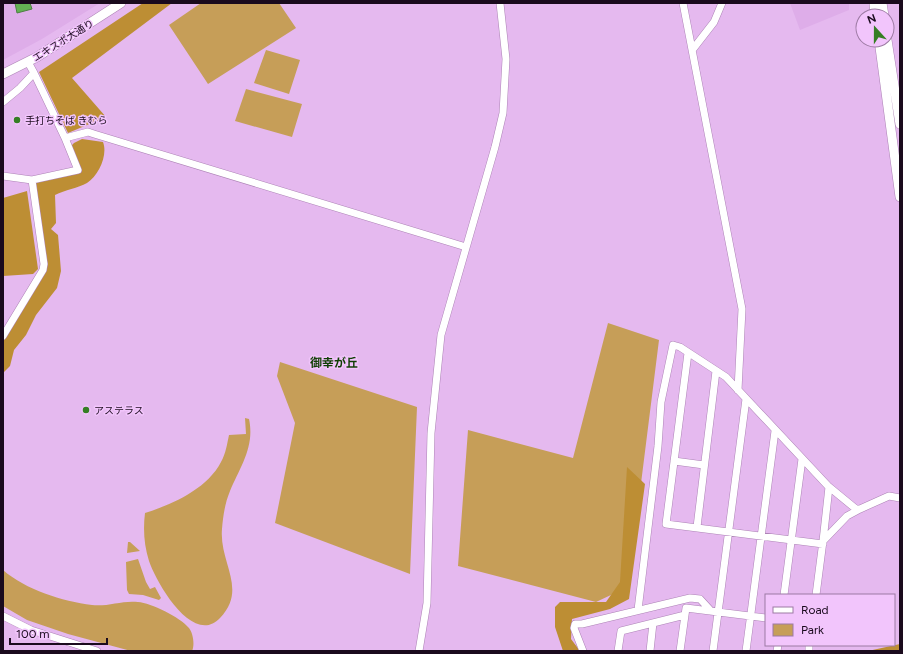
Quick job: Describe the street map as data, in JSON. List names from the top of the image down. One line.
{"streets":{"main road":["エキスポ大通り"]},"districts":["御幸が丘"],"places":["手打ちそば きむら","アステラス"],"legend":["Road","Park"],"scale_bar":"100 m","north":"top"}
